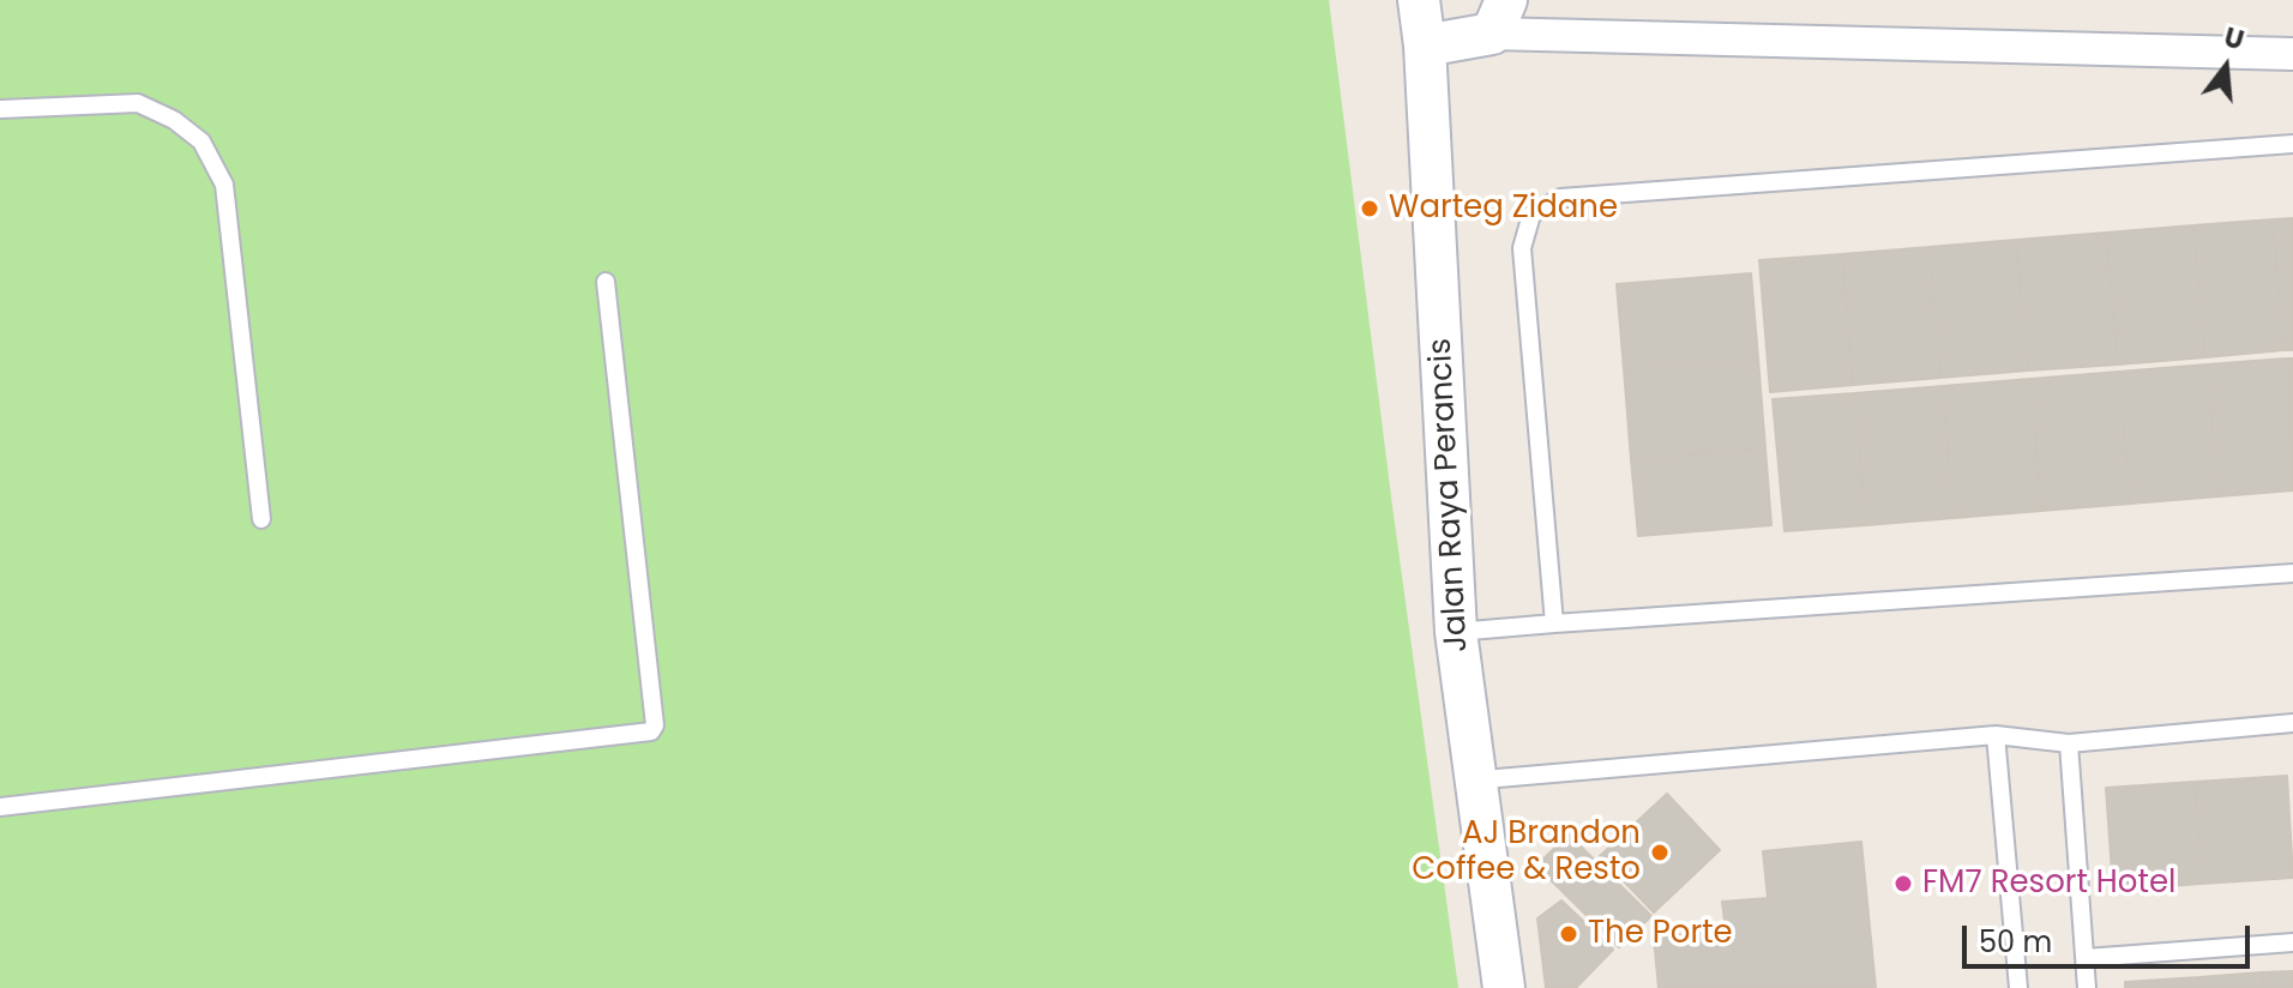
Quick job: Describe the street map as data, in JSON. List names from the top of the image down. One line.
{"streets":{"street":["Jalan Raya Perancis"]},"places":["Warteg Zidane","AJ Brandon Coffee & Resto","FM7 Resort Hotel","The Porte"],"scale_bar":"50 m","north":"top"}
